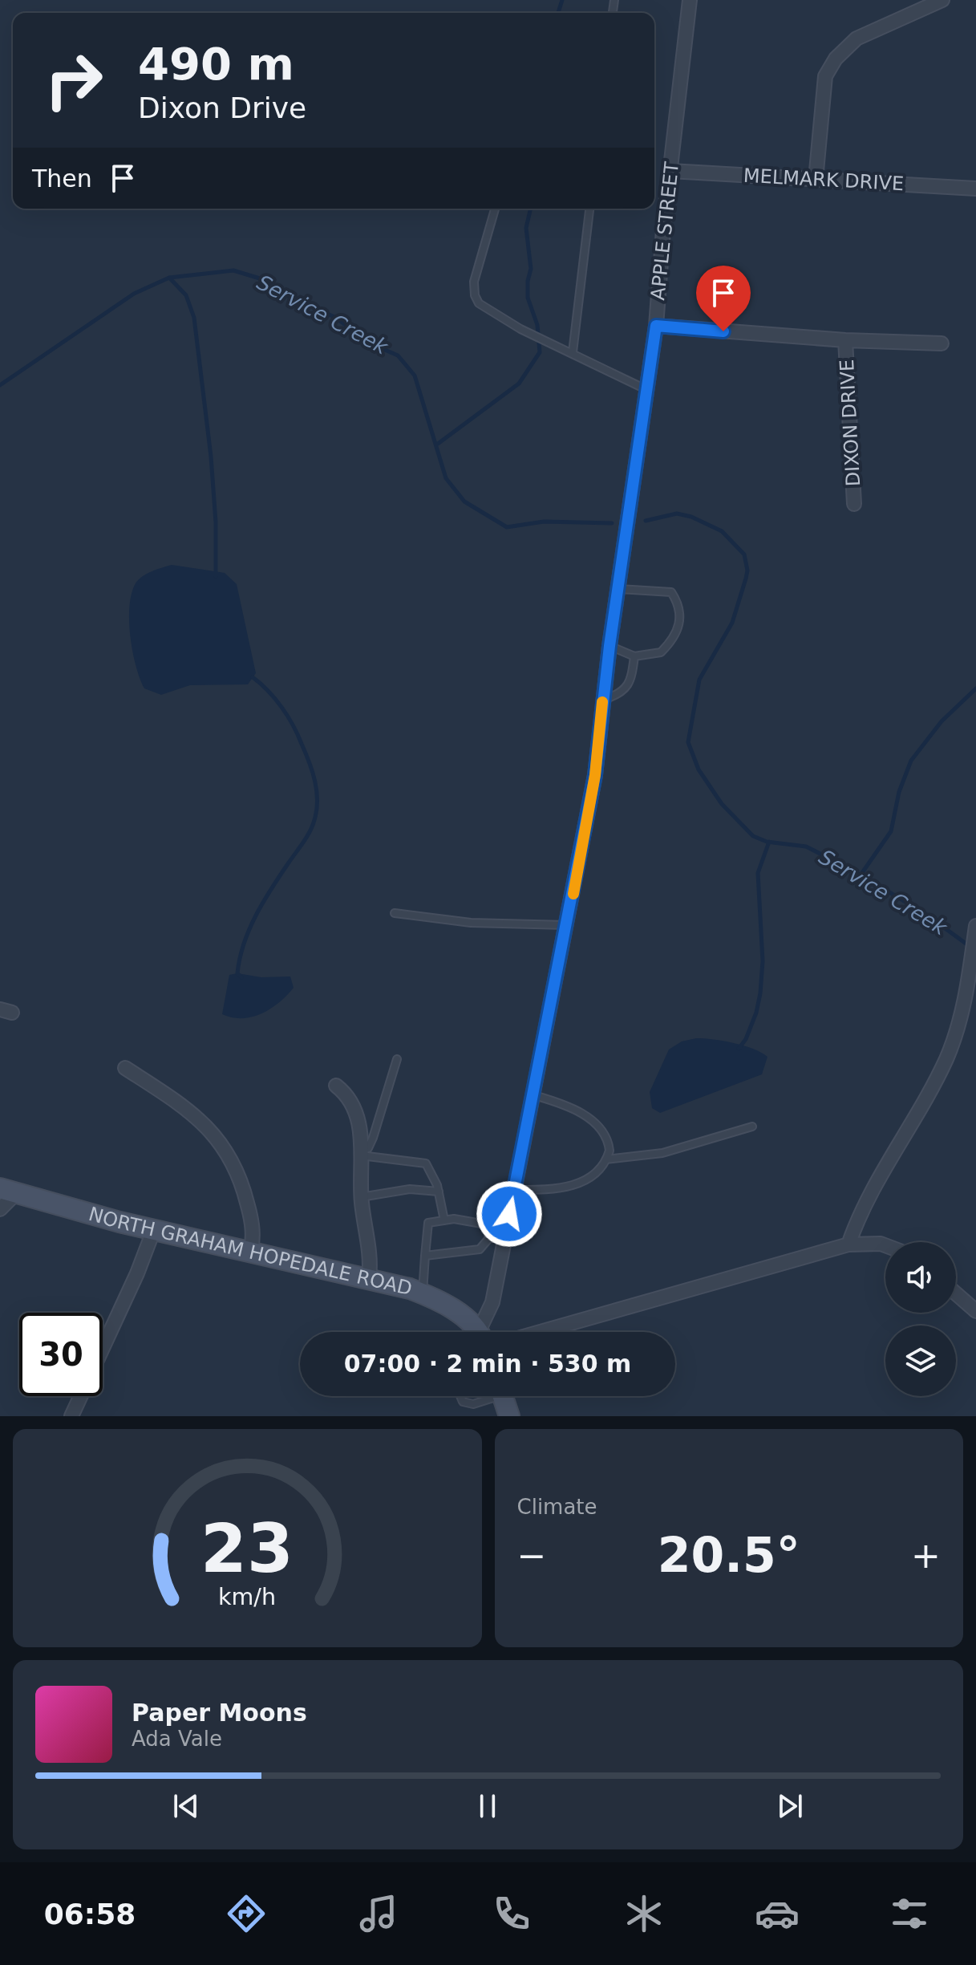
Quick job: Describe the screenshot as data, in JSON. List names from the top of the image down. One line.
{"streets":{"street":["MELMARK DRIVE","APPLE STREET","DIXON DRIVE","NORTH GRAHAM HOPEDALE ROAD"]},"crossings":[["MELMARK DRIVE","APPLE STREET"],["APPLE STREET","DIXON DRIVE"]],"water":["Service Creek"],"page":{"turn":["490 m","Dixon Drive"],"then":"Then","limit":"30","trip":"07:00 · 2 min · 530 m","tile":"Climate","heat":["−","20.5°","+"],"song":["Paper Moons","Ada Vale"],"tabs":"06:58","gauge":["23","km/h"]}}
